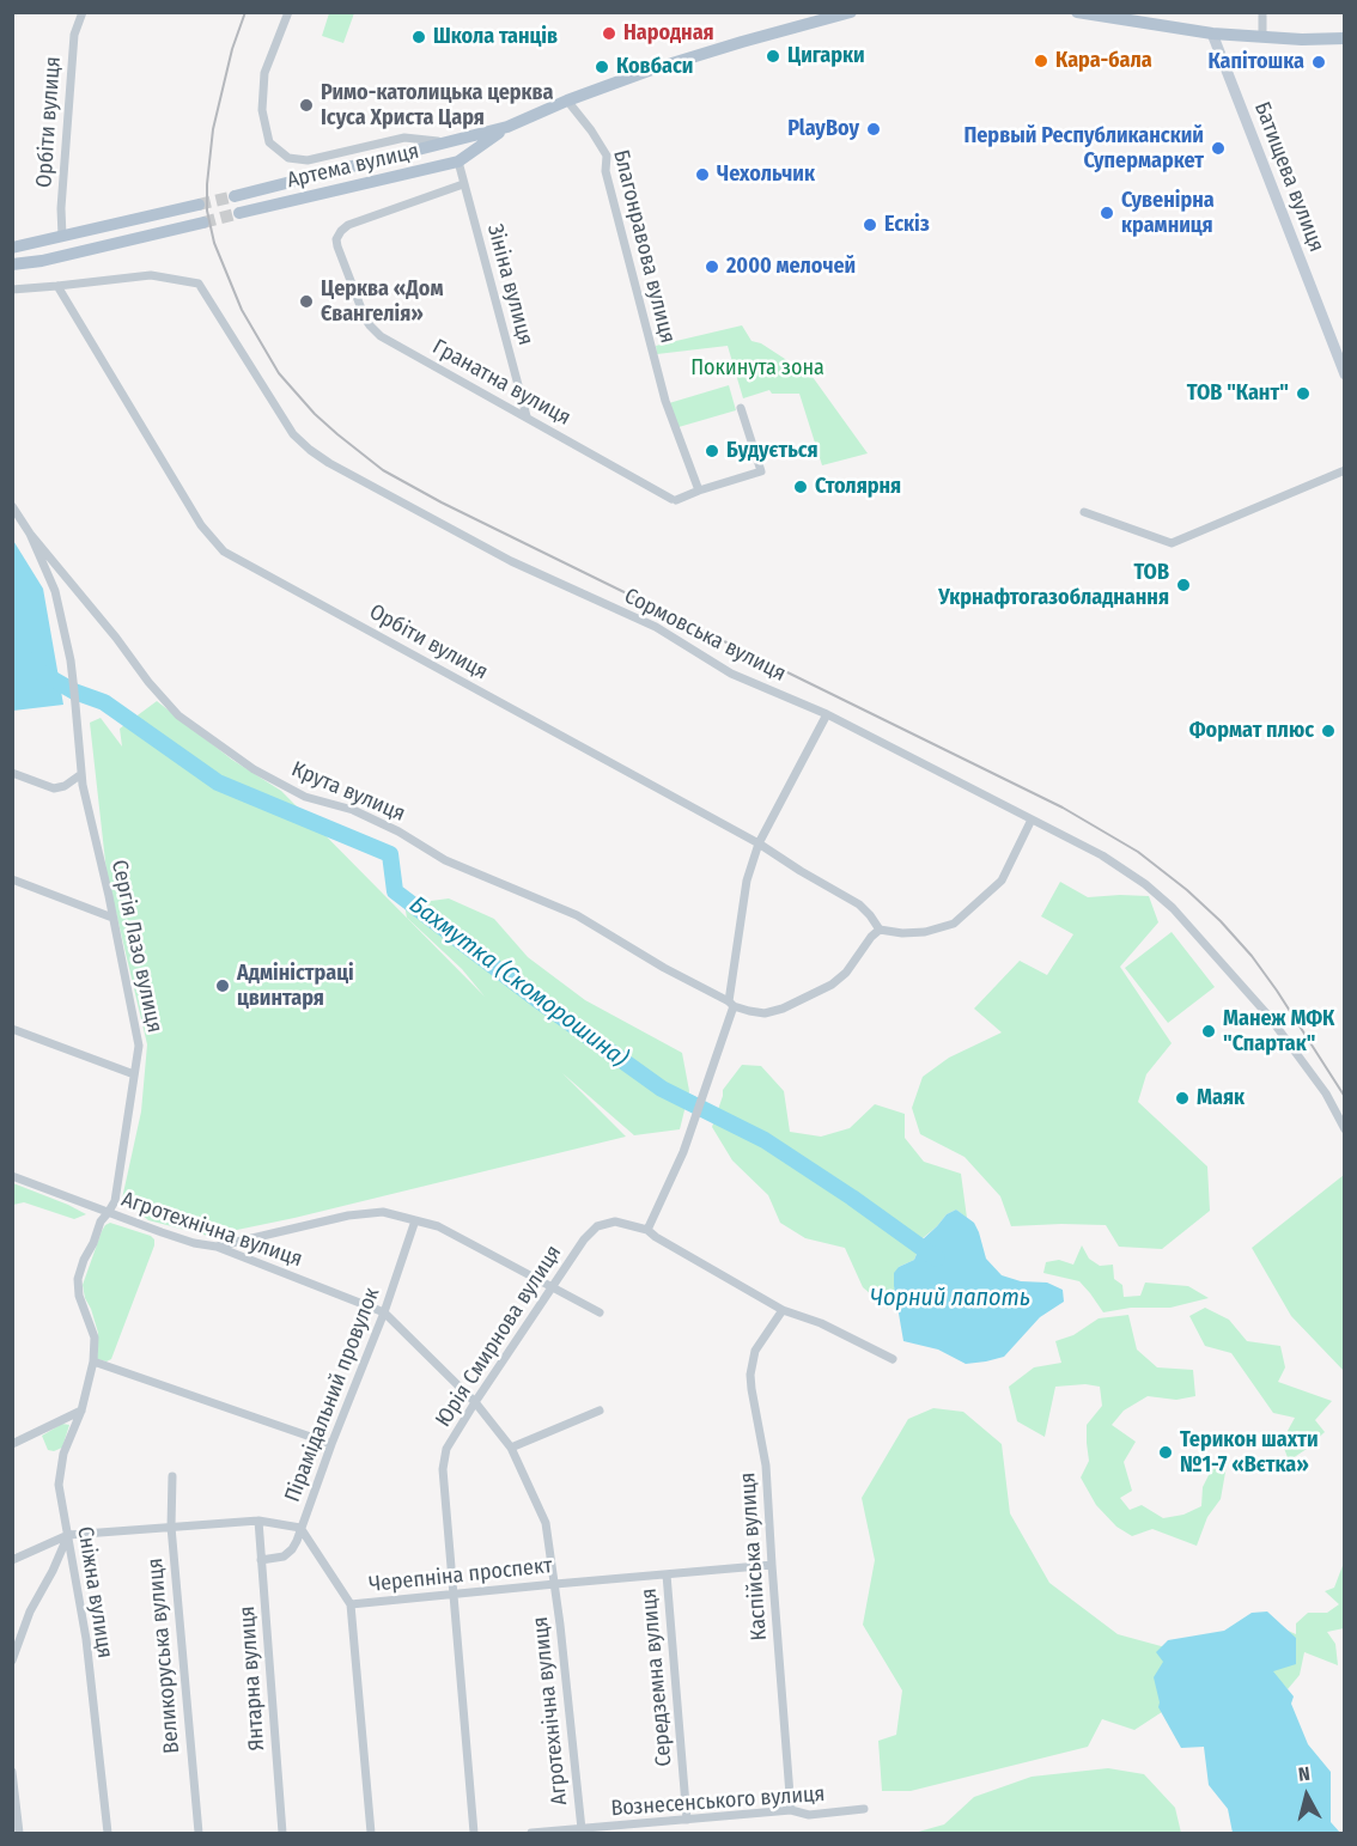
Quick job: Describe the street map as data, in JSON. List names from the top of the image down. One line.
{"streets":{"main road":["Артема вулиця"],"street":["Орбіти вулиця","Батищева вулиця","Благонравова вулиця","Зініна вулиця","Гранатна вулиця","Сормовська вулиця","Крута вулиця","Сергія Лазо вулиця","Агротехнічна вулиця","Юрія Смирнова вулиця","Пірамідальний провулок","Каспійська вулиця","Черепніна проспект","Сніжна вулиця","Великоруська вулиця","Середземна вулиця","Янтарна вулиця","Вознесенського вулиця"]},"crossings":[["Орбіти вулиця","Сормовська вулиця"],["Орбіти вулиця","Крута вулиця"],["Артема вулиця","Благонравова вулиця"],["Артема вулиця","Зініна вулиця"],["Благонравова вулиця","Гранатна вулиця"],["Зініна вулиця","Гранатна вулиця"],["Крута вулиця","Сергія Лазо вулиця"],["Сергія Лазо вулиця","Агротехнічна вулиця"],["Сергія Лазо вулиця","Сніжна вулиця"],["Агротехнічна вулиця","Юрія Смирнова вулиця"],["Агротехнічна вулиця","Пірамідальний провулок"],["Агротехнічна вулиця","Черепніна проспект"],["Агротехнічна вулиця","Вознесенського вулиця"],["Юрія Смирнова вулиця","Черепніна проспект"],["Пірамідальний провулок","Черепніна проспект"],["Пірамідальний провулок","Янтарна вулиця"],["Каспійська вулиця","Черепніна проспект"],["Каспійська вулиця","Вознесенського вулиця"],["Черепніна проспект","Середземна вулиця"],["Середземна вулиця","Вознесенського вулиця"]],"water":["Бахмутка (Скоморошина)","Чорний лапоть"],"parks":["Покинута зона"],"places":["Народная","Школа танців","Цигарки","Кара-бала","Капітошка","Ковбаси","Римо-католицька церква Ісуса Христа Царя","PlayBoy","Первый Республиканский Супермаркет","Чехольчик","Сувенірна крамниця","Ескіз","2000 мелочей","Церква «Дом Євангелія»","ТОВ \"Кант\"","Будується","Столярня","ТОВ Укрнафтогазобладнання","Формат плюс","Адміністраці цвинтаря","Манеж МФК \"Спартак\"","Маяк","Терикон шахти №1-7 «Вєтка»"],"north":"top"}
